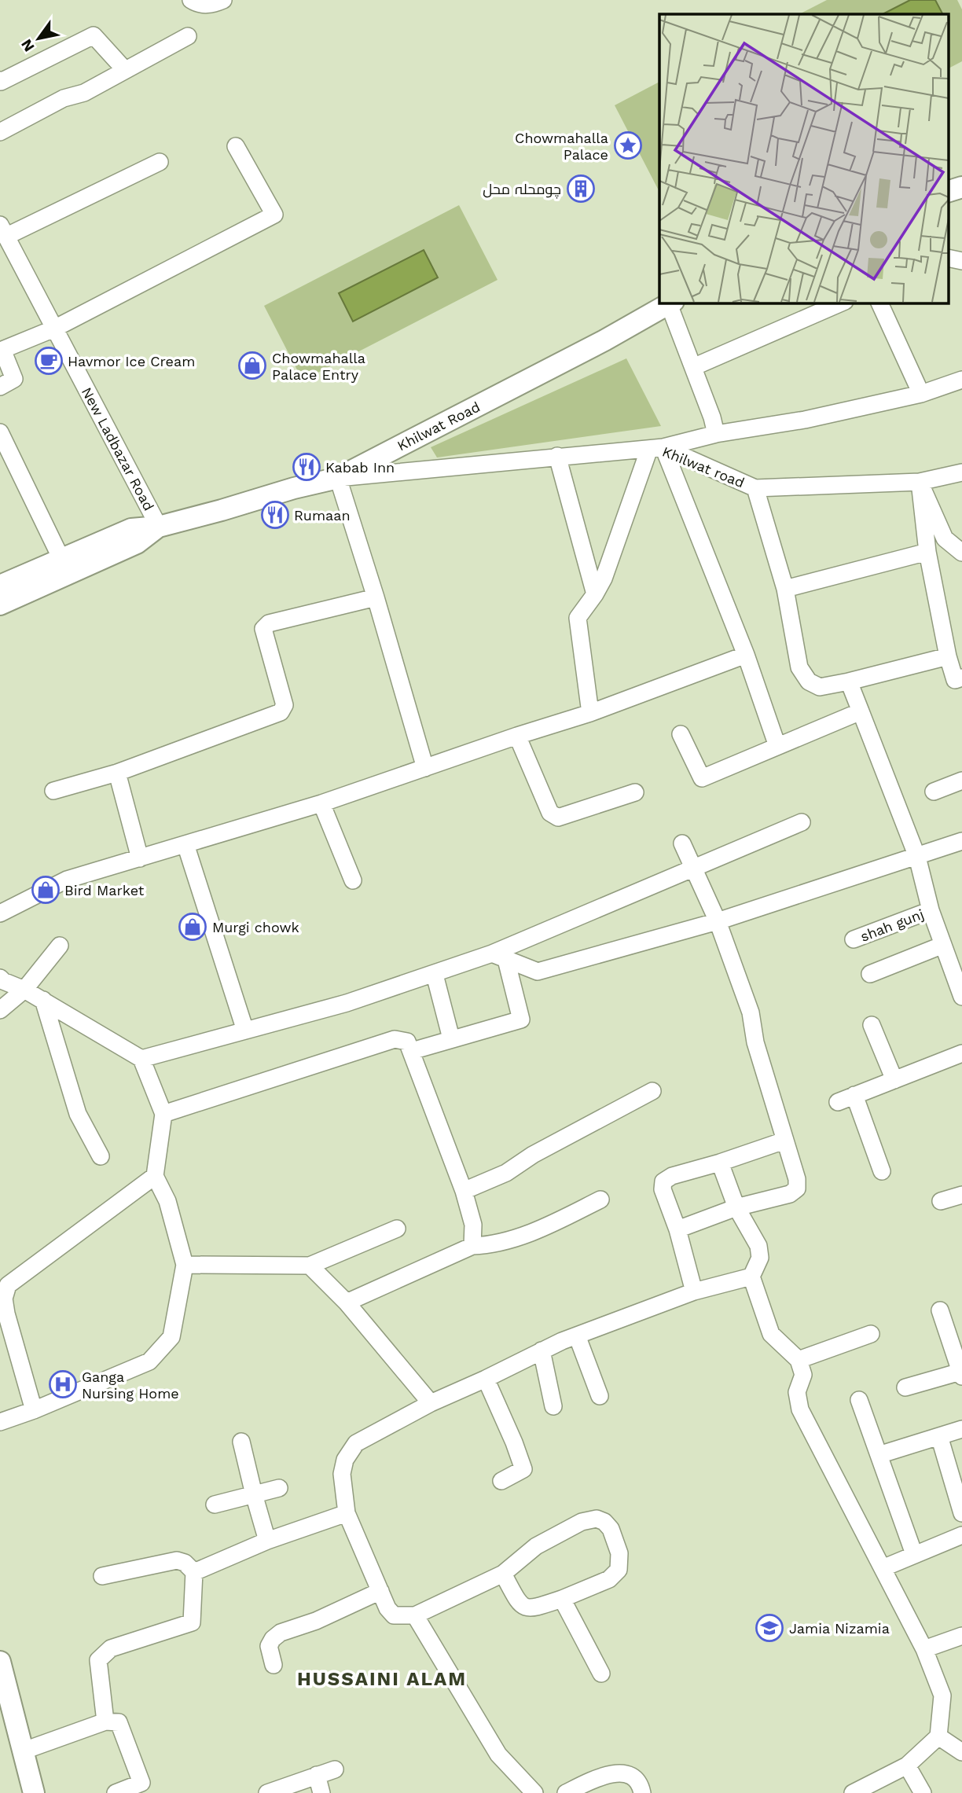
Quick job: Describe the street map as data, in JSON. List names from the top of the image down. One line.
{"streets":{"main road":["Khilwat Road"],"street":["New Ladbazar Road","Khilwat road","shah gunj"]},"crossings":[["Khilwat Road","New Ladbazar Road"],["Khilwat Road","Khilwat road"]],"districts":["HUSSAINI ALAM"],"places":{"place":["Chowmahalla Palace"],"building":["چومحلہ محل"],"cafe":["Havmor Ice Cream"],"shop":["Chowmahalla Palace Entry","Bird Market","Murgi chowk"],"restaurant":["Kabab Inn","Rumaan"],"hospital":["Ganga Nursing Home"],"school or university":["Jamia Nizamia"]},"north":"bottom left"}
